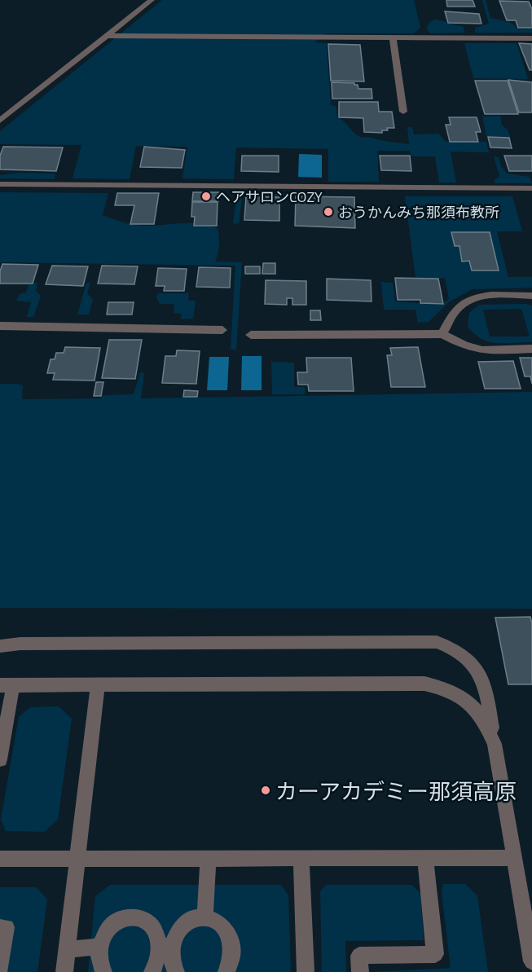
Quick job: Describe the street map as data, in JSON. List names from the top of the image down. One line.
{"places":["ヘアサロンCOZY","おうかんみち那須布教所","カーアカデミー那須高原"]}
